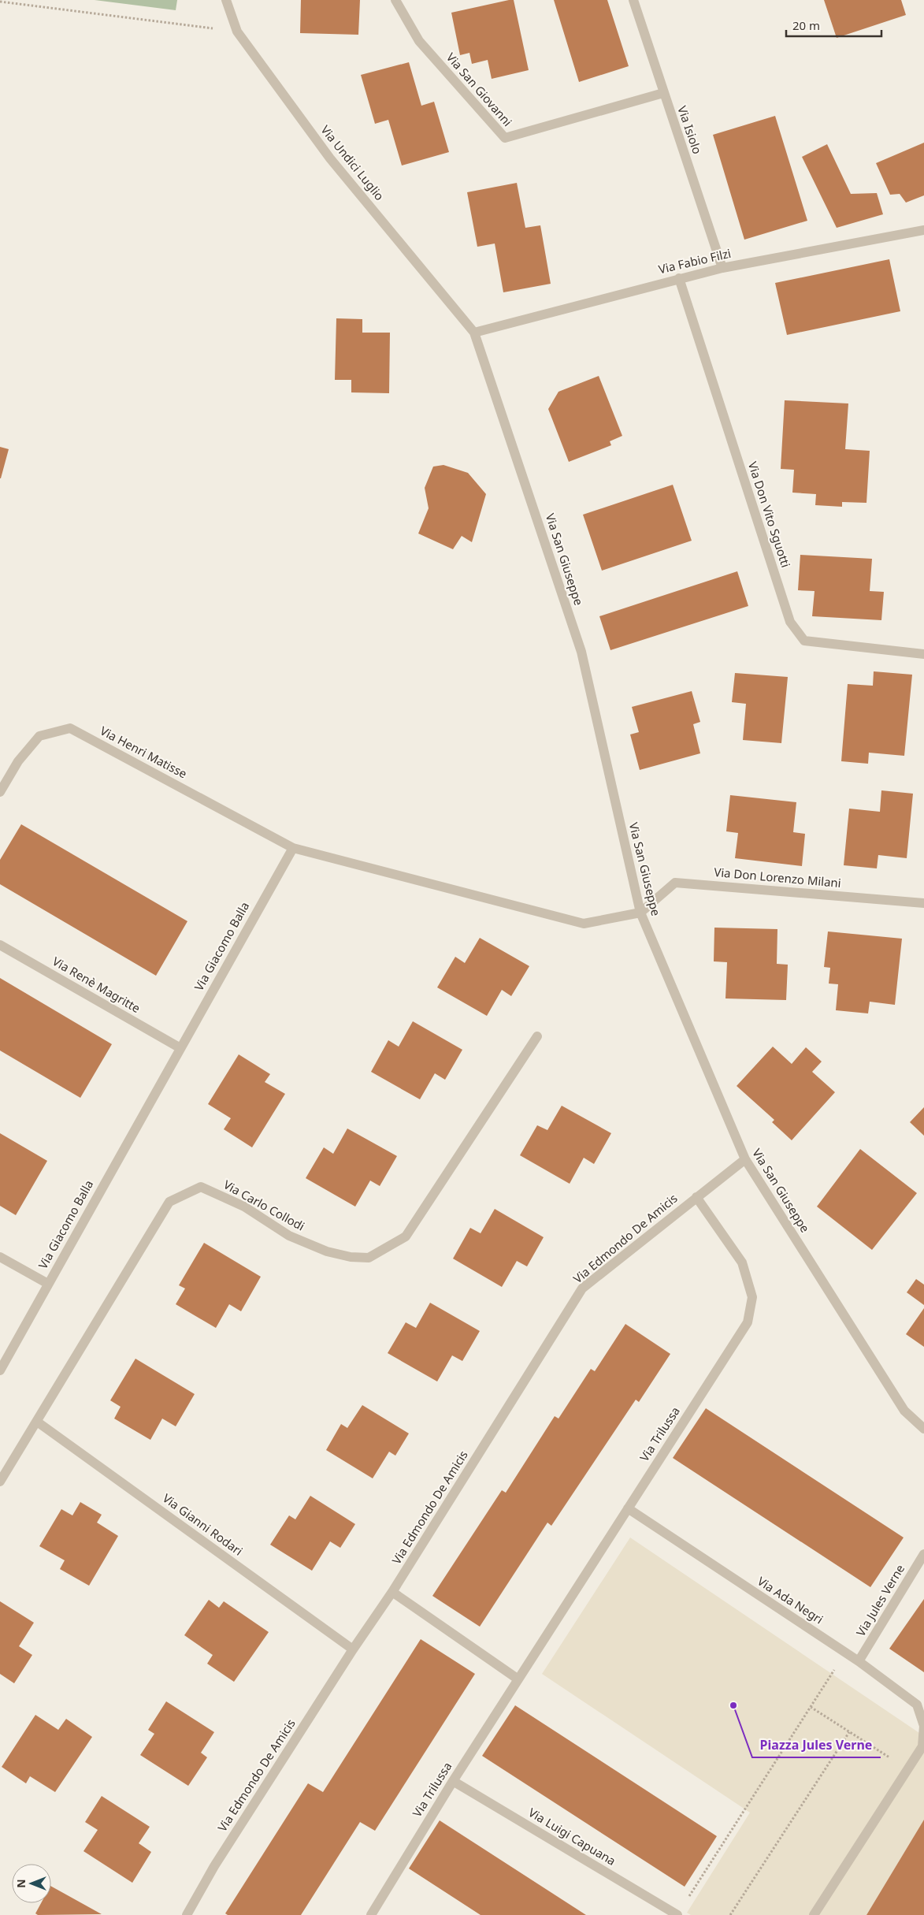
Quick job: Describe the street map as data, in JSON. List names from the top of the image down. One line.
{"streets":{"street":["Via San Giovanni","Via Isiolo","Via Undici Luglio","Via Fabio Filzi","Via Don Vito Sguotti","Via San Giuseppe","Via Henri Matisse","Via Don Lorenzo Milani","Via Giacomo Balla","Via Renè Magritte","Via Carlo Collodi","Via Edmondo De Amicis","Via Trilussa","Via Gianni Rodari","Via Ada Negri","Via Jules Verne","Via Luigi Capuana"]},"crossings":[["Via San Giovanni","Via Isiolo"],["Via Isiolo","Via Fabio Filzi"],["Via Undici Luglio","Via Fabio Filzi"],["Via Undici Luglio","Via San Giuseppe"],["Via Fabio Filzi","Via Don Vito Sguotti"],["Via Fabio Filzi","Via San Giuseppe"],["Via San Giuseppe","Via Don Lorenzo Milani"],["Via San Giuseppe","Via Edmondo De Amicis"],["Via Henri Matisse","Via Giacomo Balla"],["Via Giacomo Balla","Via Renè Magritte"],["Via Carlo Collodi","Via Gianni Rodari"],["Via Edmondo De Amicis","Via Trilussa"],["Via Edmondo De Amicis","Via Gianni Rodari"],["Via Trilussa","Via Ada Negri"],["Via Trilussa","Via Luigi Capuana"],["Via Ada Negri","Via Jules Verne"]],"places":["Piazza Jules Verne"],"scale_bar":"20 m","north":"left"}
